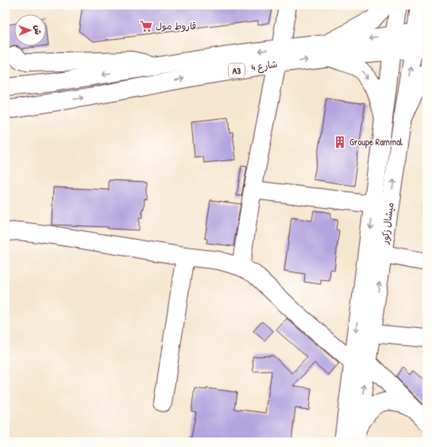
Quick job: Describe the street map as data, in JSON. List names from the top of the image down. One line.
{"streets":{"main road":["شارع 4","A3","ميشال زكور"]},"crossings":[["شارع 4","A3"],["A3","ميشال زكور"]],"places":{"supermarket":["قاروط مول"],"building":["Groupe Rammal"]},"north":"right"}
